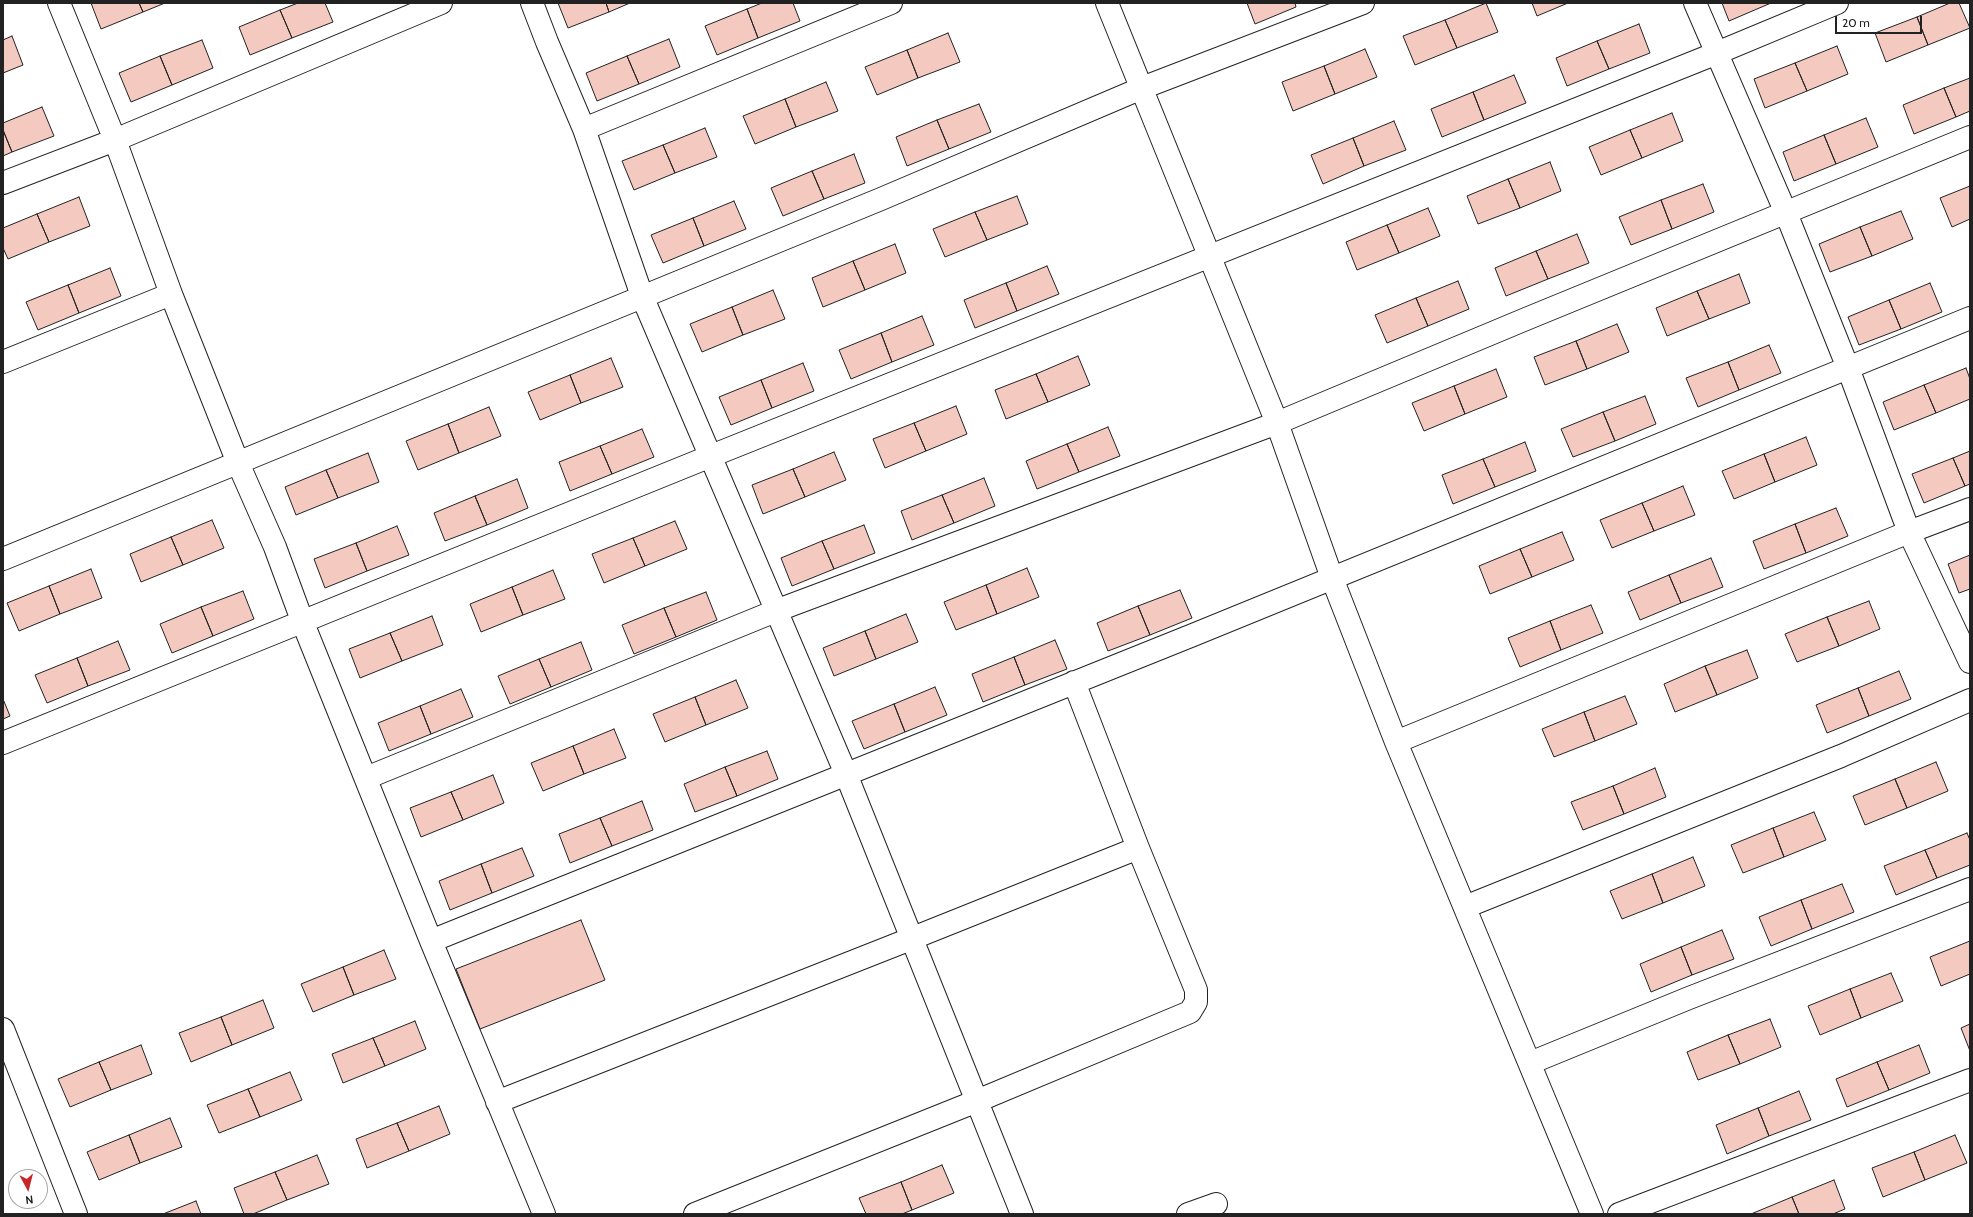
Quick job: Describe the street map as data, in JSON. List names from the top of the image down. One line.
{"scale_bar":"20 m","north":"bottom"}
